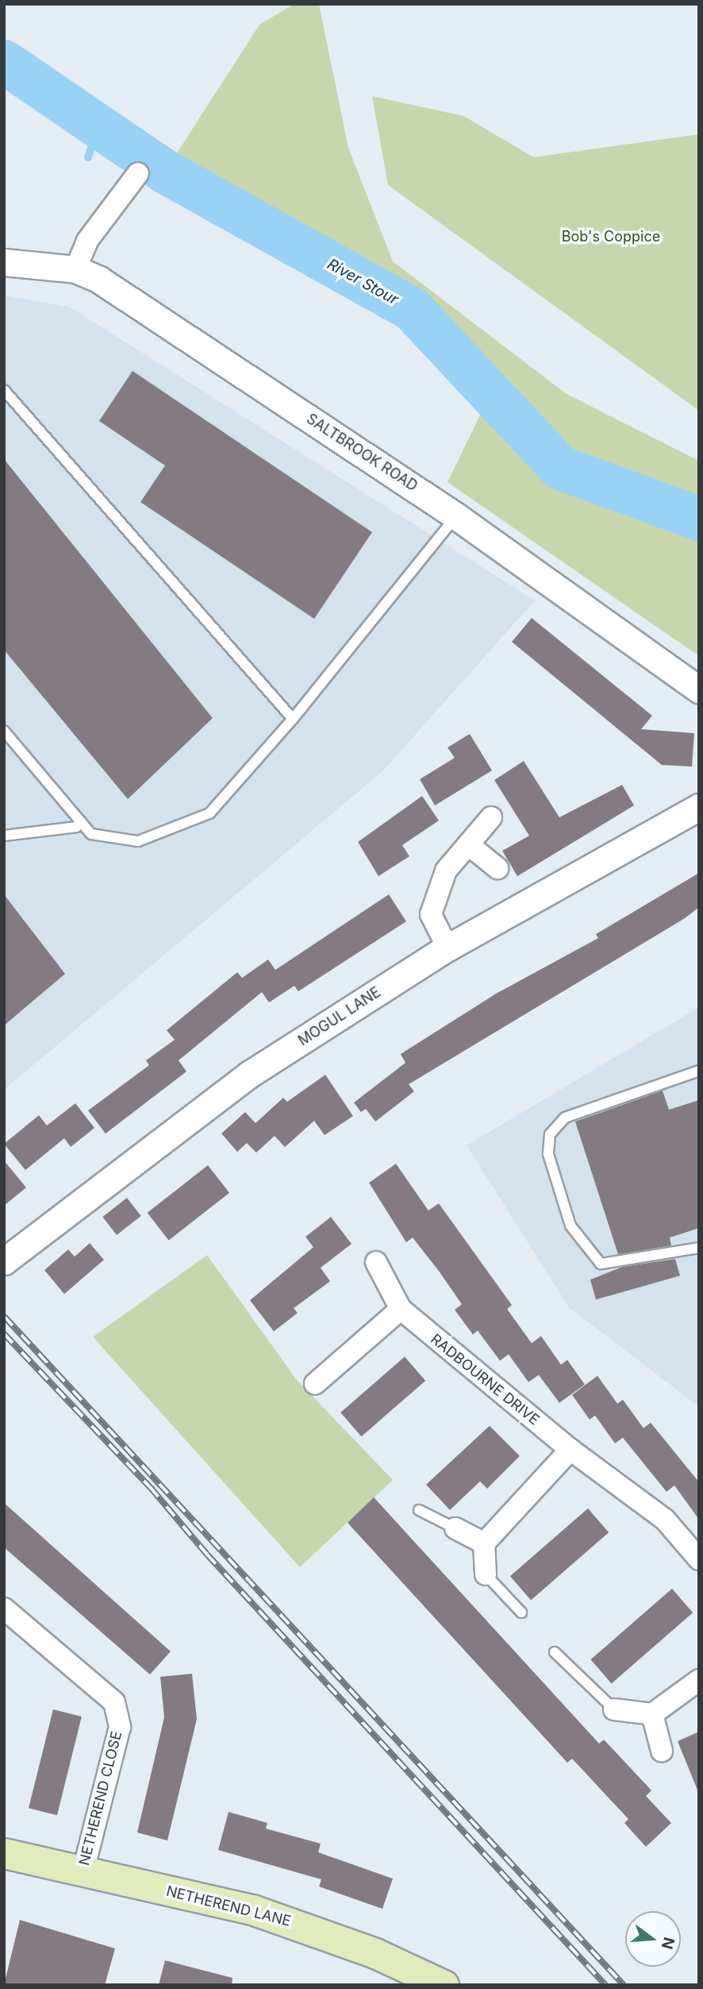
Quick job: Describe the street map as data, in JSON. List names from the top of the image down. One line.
{"streets":{"main road":["NETHEREND LANE"],"street":["SALTBROOK ROAD","MOGUL LANE","RADBOURNE DRIVE","NETHEREND CLOSE"]},"crossings":[["NETHEREND CLOSE","NETHEREND LANE"]],"water":["River Stour"],"parks":["Bob's Coppice"],"north":"right"}
